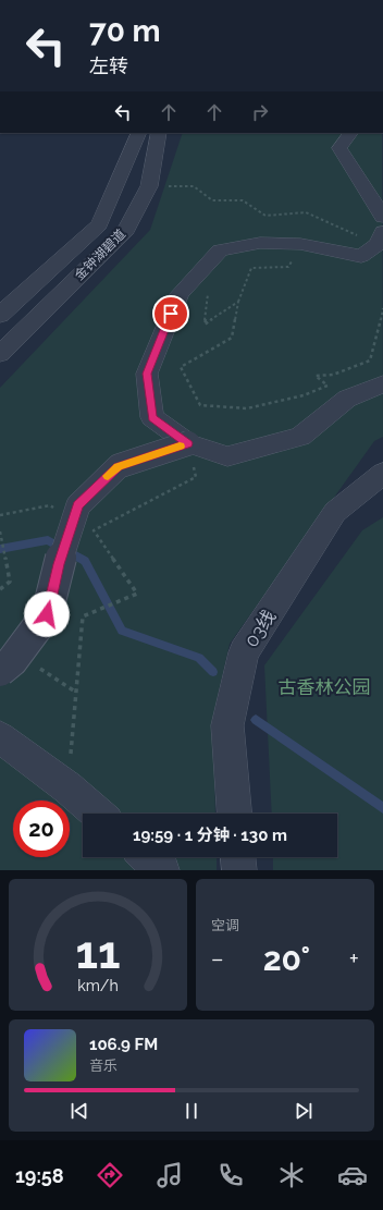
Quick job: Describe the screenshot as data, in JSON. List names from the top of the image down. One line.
{"streets":{"street":["金钟湖碧道","03线"]},"parks":["古香林公园"],"page":{"turn":["70 m","左转"],"limit":"20","trip":"19:59 · 1 分钟 · 130 m","tile":"空调","heat":["−","20°","+"],"song":["106.9 FM","音乐"],"tabs":"19:58","gauge":["11","km/h"]}}
